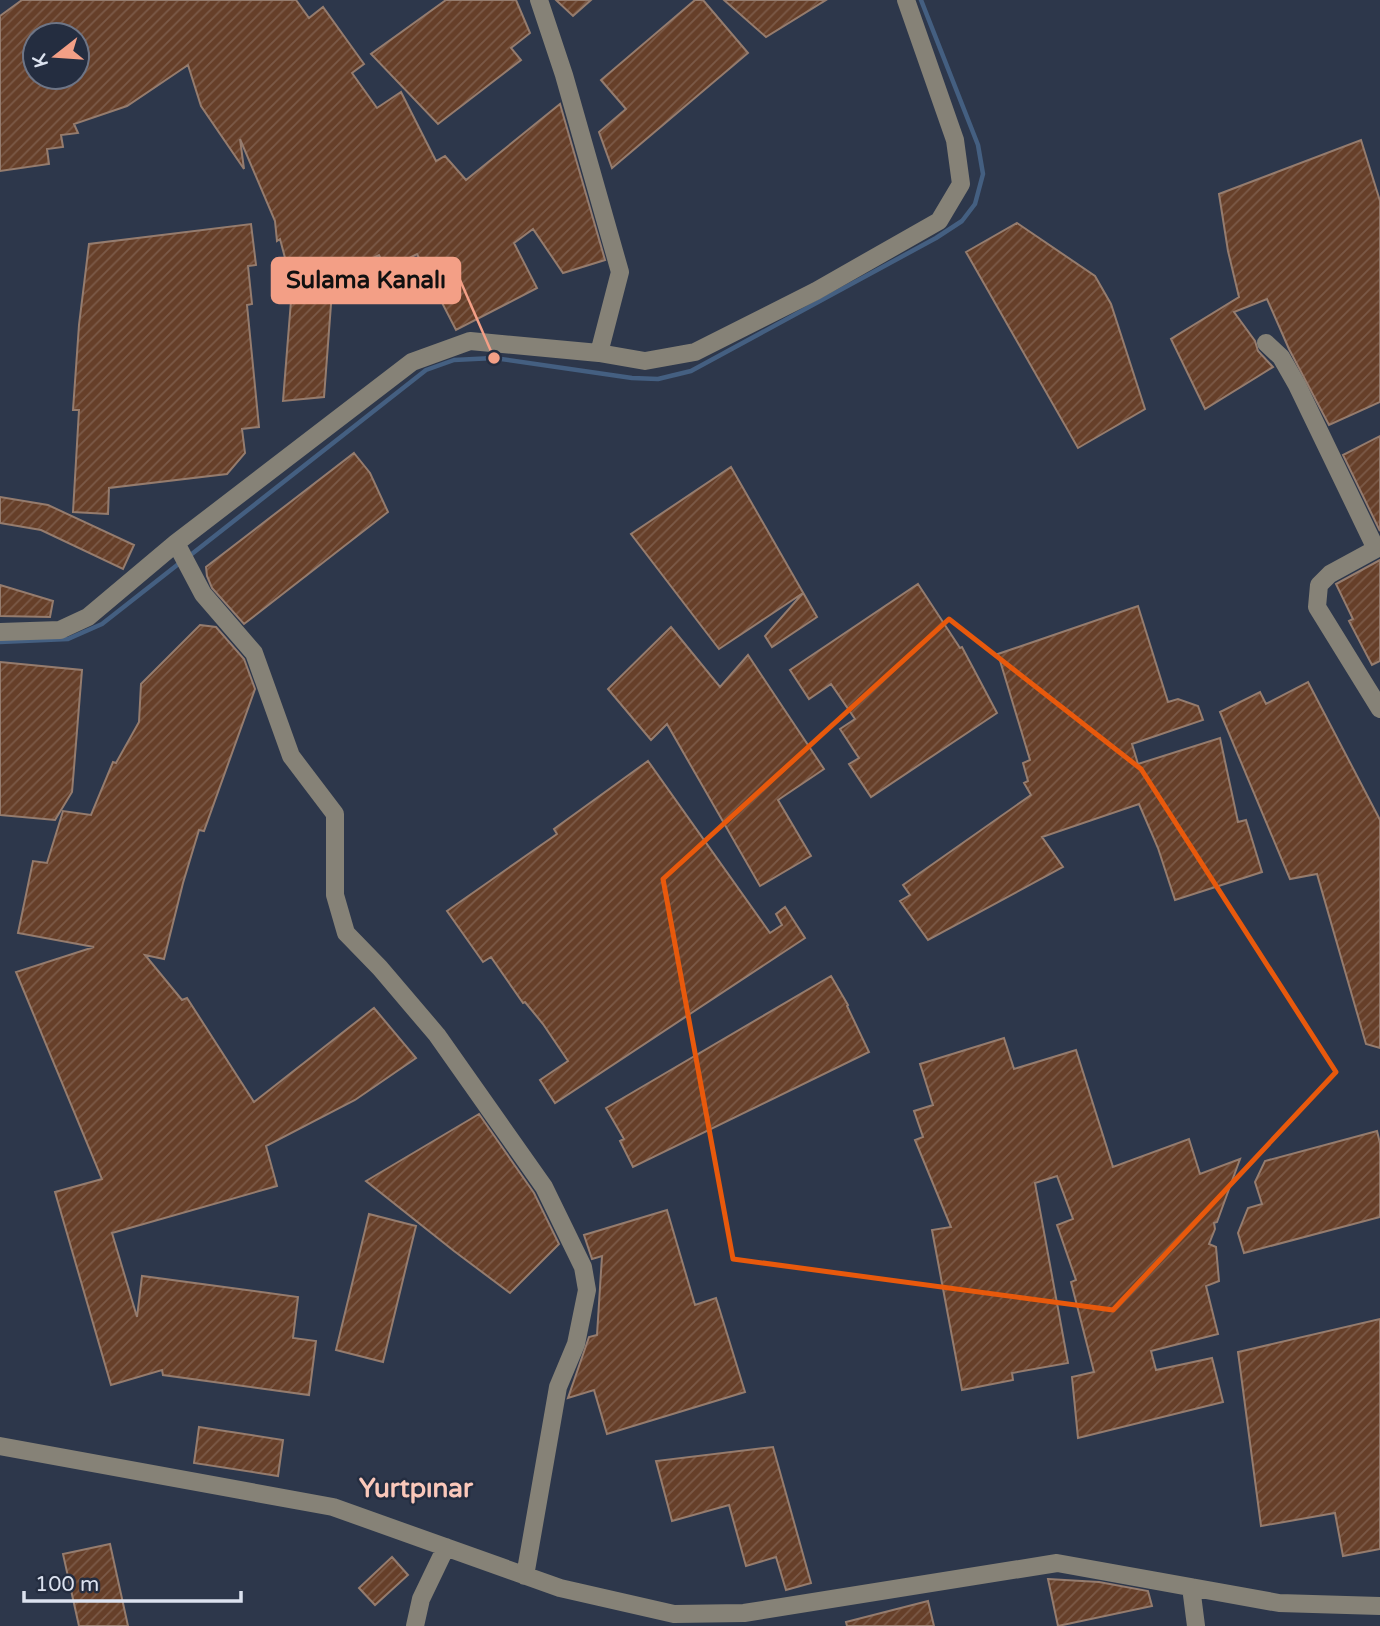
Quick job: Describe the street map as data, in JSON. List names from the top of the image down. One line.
{"districts":["Yurtpınar"],"places":["Sulama Kanalı"],"scale_bar":"100 m","north":"left"}
